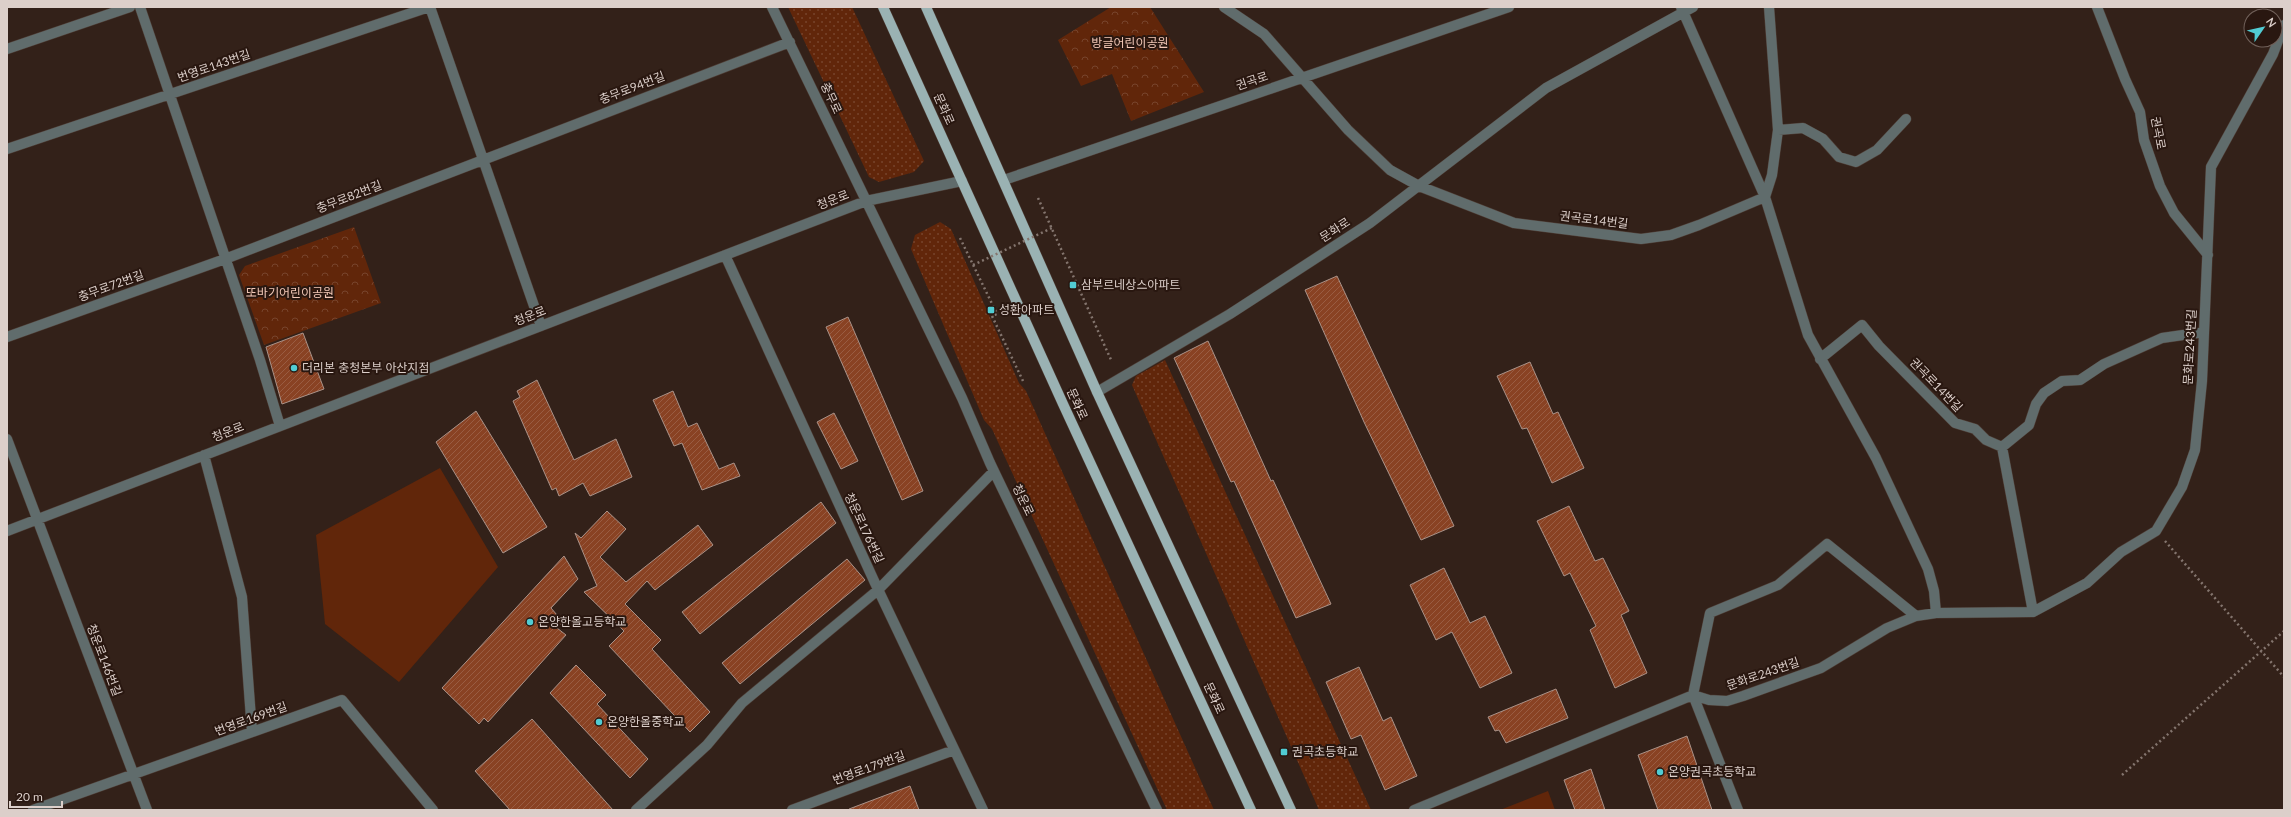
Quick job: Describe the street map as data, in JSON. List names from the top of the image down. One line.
{"streets":{"main road":["문화로"],"street":["번영로143번길","권곡로","충무로94번길","충무로","충무로82번길","청운로","권곡로14번길","충무로72번길","문화로243번길","청운로176번길","청운로146번길","번영로169번길","번영로179번길"]},"crossings":[["권곡로","문화로"],["권곡로","권곡로14번길"],["권곡로","문화로243번길"],["충무로94번길","충무로"],["충무로94번길","충무로82번길"],["충무로","청운로"],["문화로","청운로"],["문화로","권곡로14번길"],["충무로82번길","충무로72번길"],["청운로","청운로176번길"],["청운로","청운로146번길"],["청운로","번영로169번길"],["청운로176번길","번영로179번길"],["청운로146번길","번영로169번길"]],"parks":["방글어린이공원","또바기어린이공원"],"places":{"transit":["삼부르네상스아파트","성환아파트","권곡초등학교"],"other":["더리본 충청본부 아산지점","온양한올고등학교","온양한올중학교","온양권곡초등학교"]},"scale_bar":"20 m","north":"top right"}
